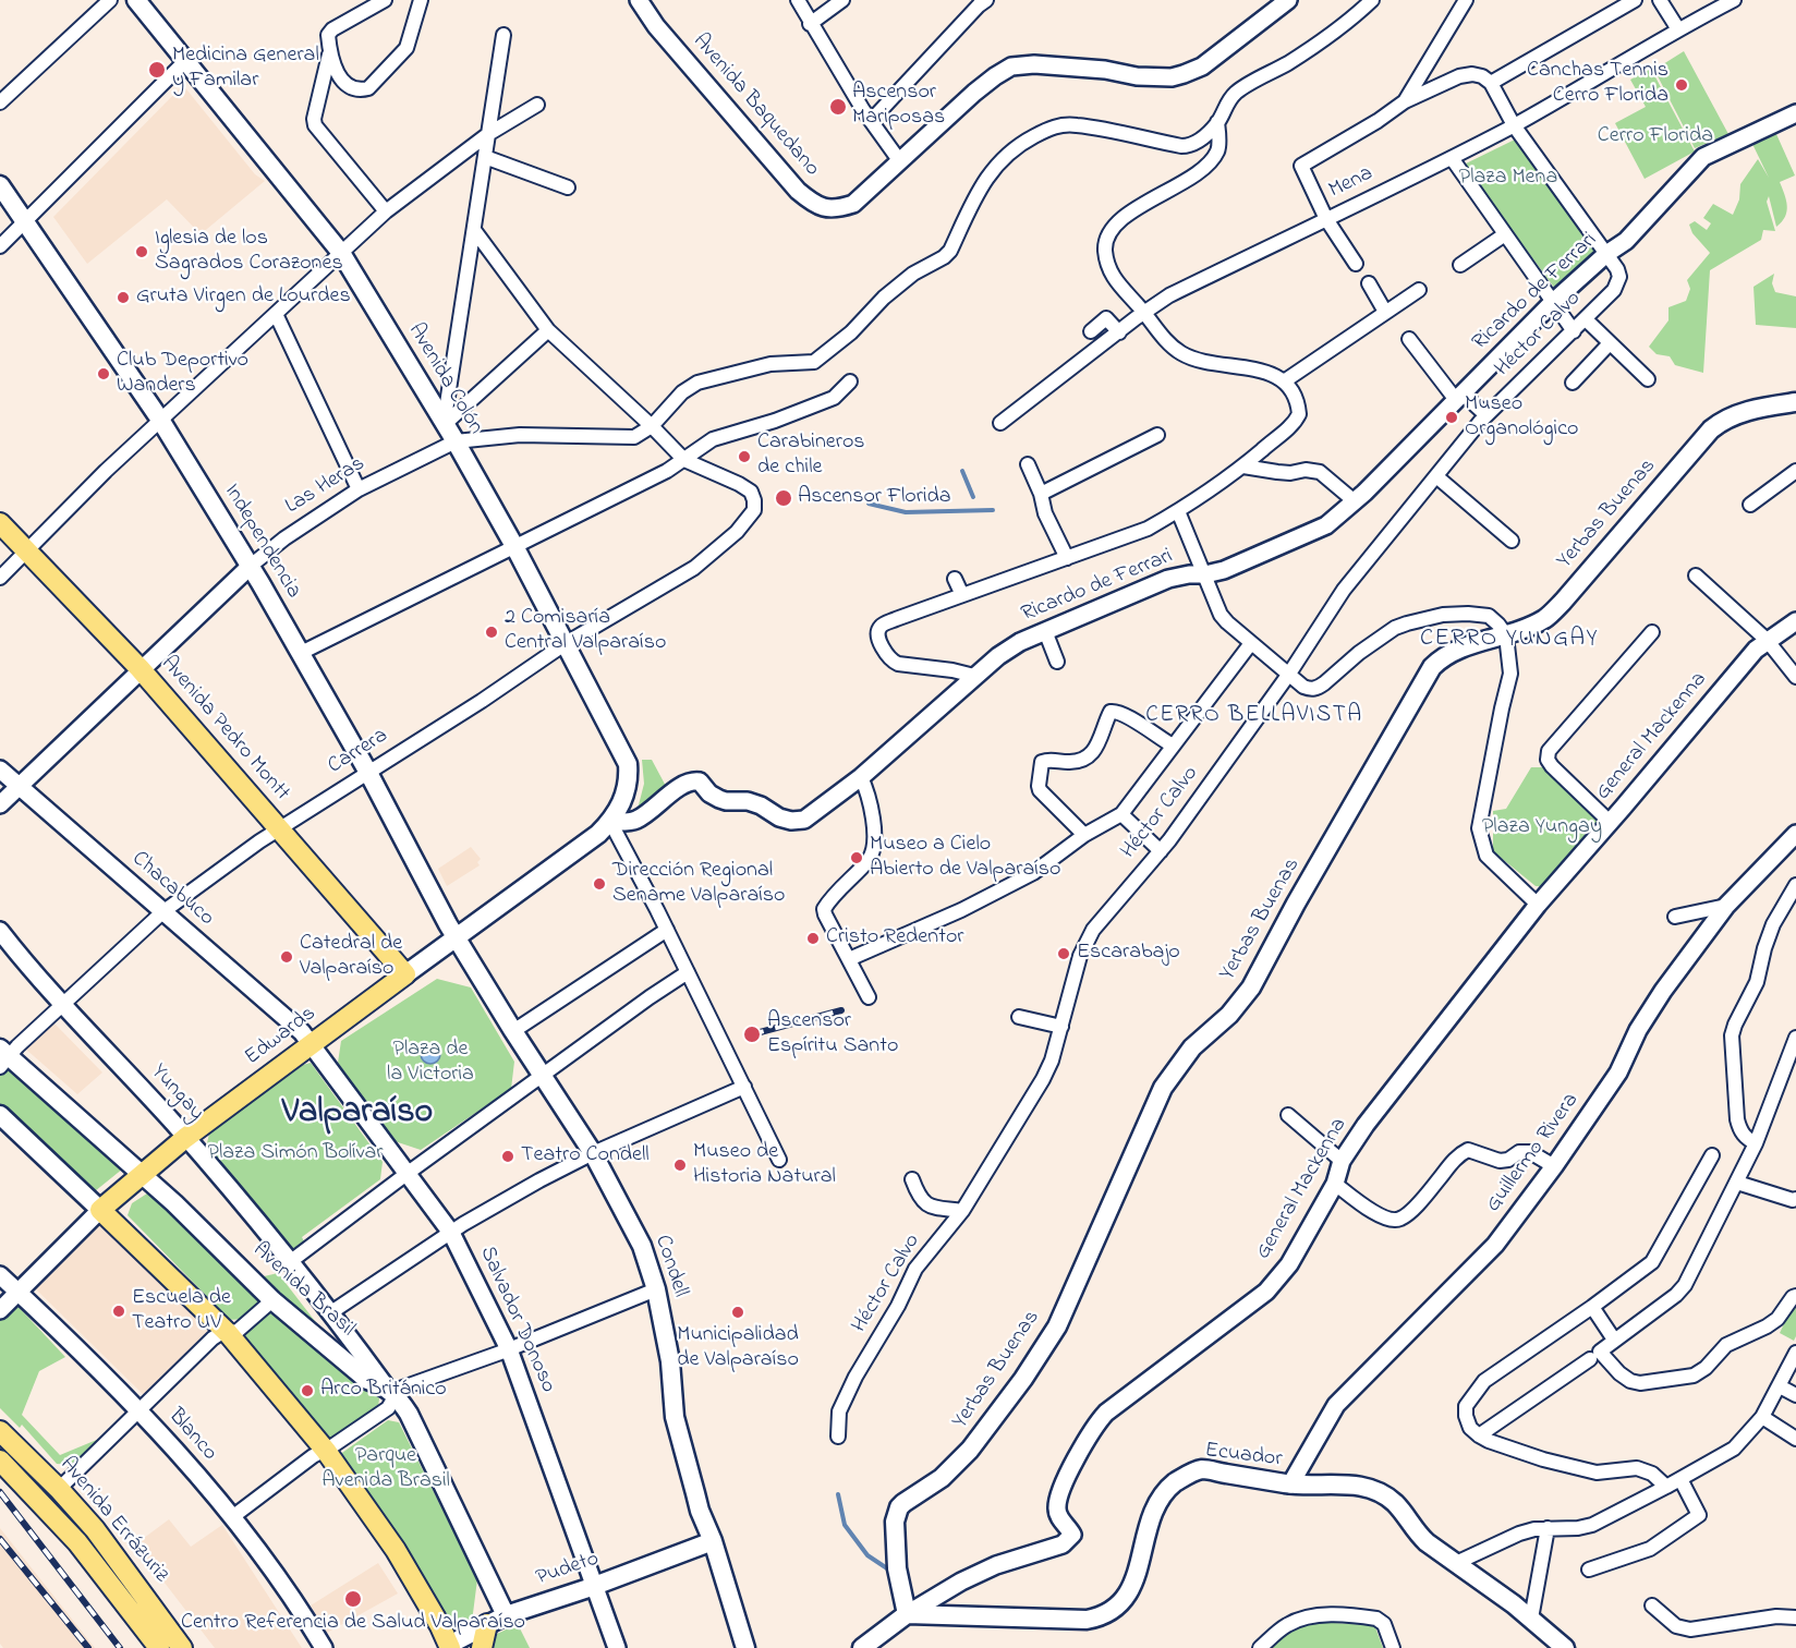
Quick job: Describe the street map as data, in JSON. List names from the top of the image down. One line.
{"streets":{"main road":["Avenida Colón","Yerbas Buenas","Independencia","Avenida Pedro Montt","Edwards","Condell","Avenida Brasil","Ecuador","Avenida Errázuriz","Pudeto"],"street":["Avenida Baquedano","Mena","Ricardo de Ferrari","Héctor Calvo","Las Heras","General Mackenna","Carrera","Chacabuco","Yungay","Guillermo Rivera","Salvador Donoso","Blanco"]},"crossings":[["Ricardo de Ferrari","Héctor Calvo"],["Ricardo de Ferrari","Avenida Colón"],["Ricardo de Ferrari","Edwards"],["Avenida Colón","Las Heras"],["Avenida Colón","Carrera"],["Avenida Colón","Edwards"],["Las Heras","Independencia"],["Las Heras","Avenida Pedro Montt"],["Las Heras","Chacabuco"],["Yerbas Buenas","General Mackenna"],["Yerbas Buenas","Ecuador"],["Independencia","Carrera"],["Independencia","Edwards"],["Independencia","Condell"],["Avenida Pedro Montt","Carrera"],["Avenida Pedro Montt","Edwards"],["General Mackenna","Ecuador"],["Carrera","Chacabuco"],["Carrera","Yungay"],["Carrera","Avenida Brasil"],["Chacabuco","Edwards"],["Chacabuco","Salvador Donoso"],["Edwards","Yungay"],["Edwards","Condell"],["Edwards","Avenida Brasil"],["Edwards","Salvador Donoso"],["Edwards","Blanco"],["Yungay","Avenida Brasil"],["Guillermo Rivera","Ecuador"],["Condell","Pudeto"],["Salvador Donoso","Pudeto"]],"districts":["CERRO YUNGAY","CERRO BELLAVISTA","Valparaíso"],"parks":["Cerro Florida","Plaza Mena","Plaza Yungay","Plaza de la Victoria","Plaza Simón Bolívar","Parque Avenida Brasil"],"places":["Medicina General y Familar","Canchas Tennis Cerro Florida","Ascensor Mariposas","Iglesia de los Sagrados Corazones","Gruta Virgen de Lourdes","Club Deportivo Wanders","Museo Organológico","Carabineros de chile","Ascensor Florida","2 Comisaría Central Valparaíso","Museo a Cielo Abierto de Valparaíso","Dirección Regional Sename Valparaíso","Cristo Redentor","Escarabajo","Catedral de Valparaíso","Ascensor Espíritu Santo","Teatro Condell","Museo de Historia Natural","Escuela de Teatro UV","Municipalidad de Valparaíso","Arco Británico","Centro Referencia de Salud Valparaíso"]}
